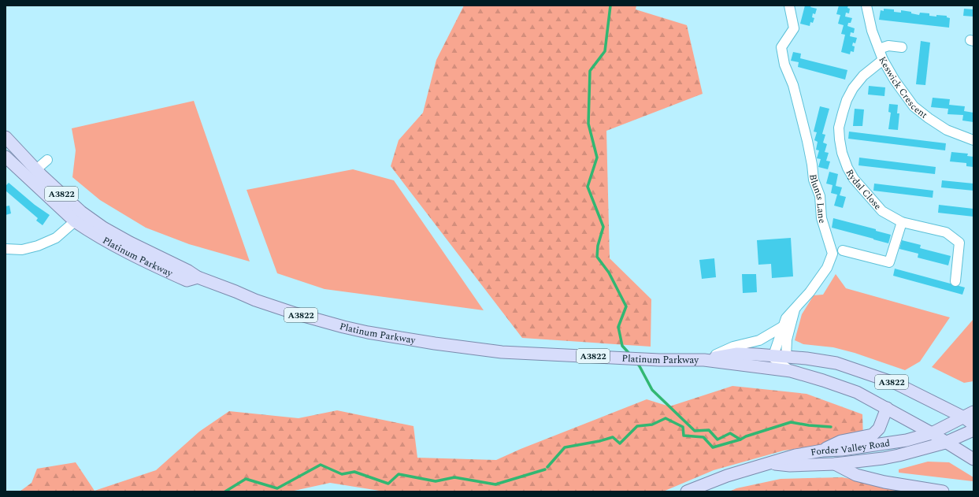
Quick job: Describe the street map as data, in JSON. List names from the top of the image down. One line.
{"streets":{"main road":["A3822","Platinum Parkway","Forder Valley Road"],"street":["Keswick Crescent","Rydal Close","Blunts Lane"]},"crossings":[["Keswick Crescent","Rydal Close"],["A3822","Platinum Parkway"],["A3822","Forder Valley Road"],["Blunts Lane","Platinum Parkway"],["Platinum Parkway","Forder Valley Road"]]}
